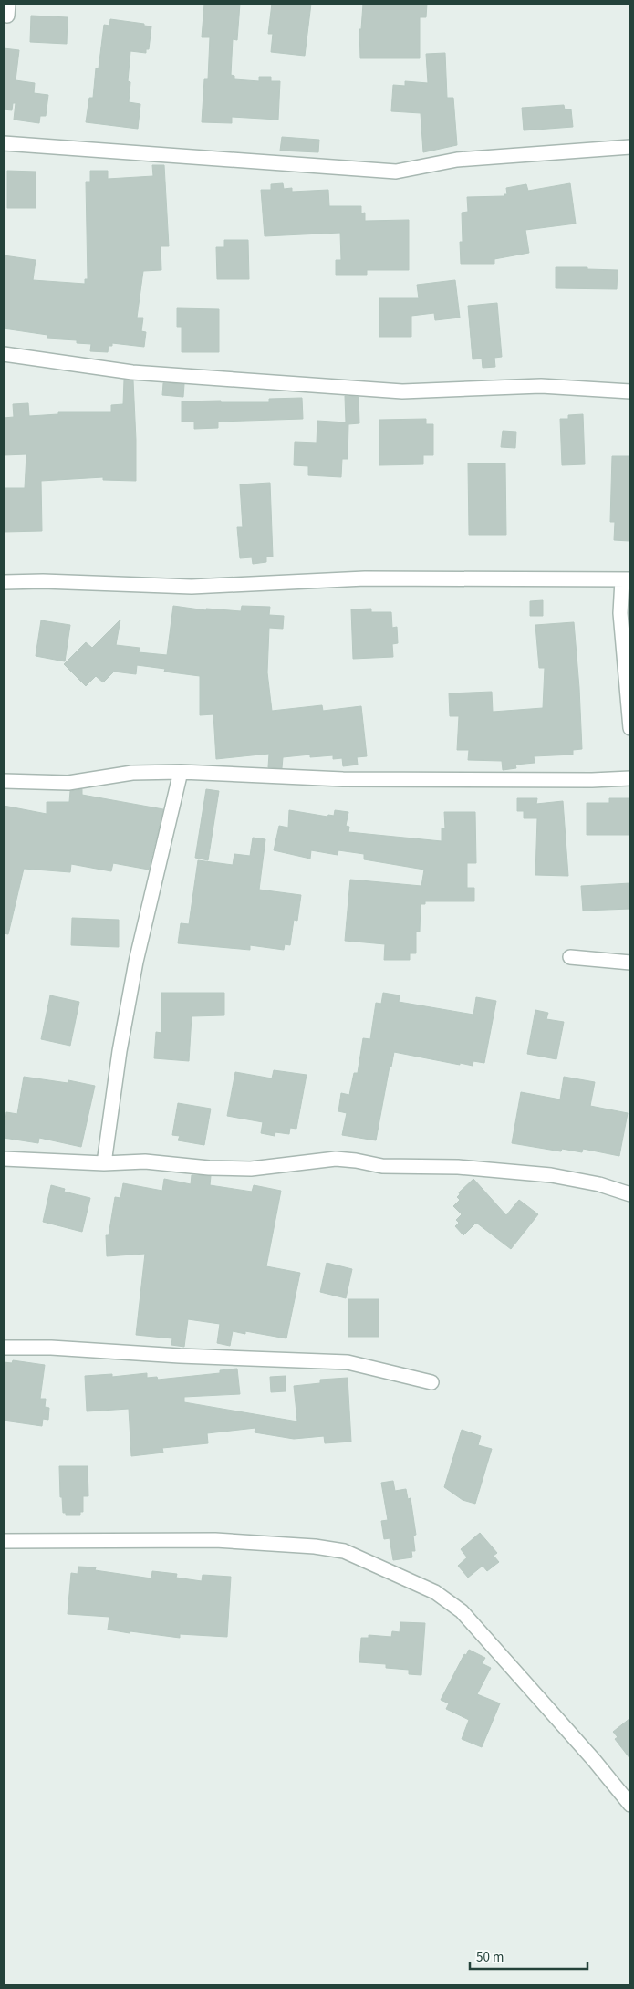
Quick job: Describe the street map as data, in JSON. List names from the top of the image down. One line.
{"scale_bar":"50 m"}
